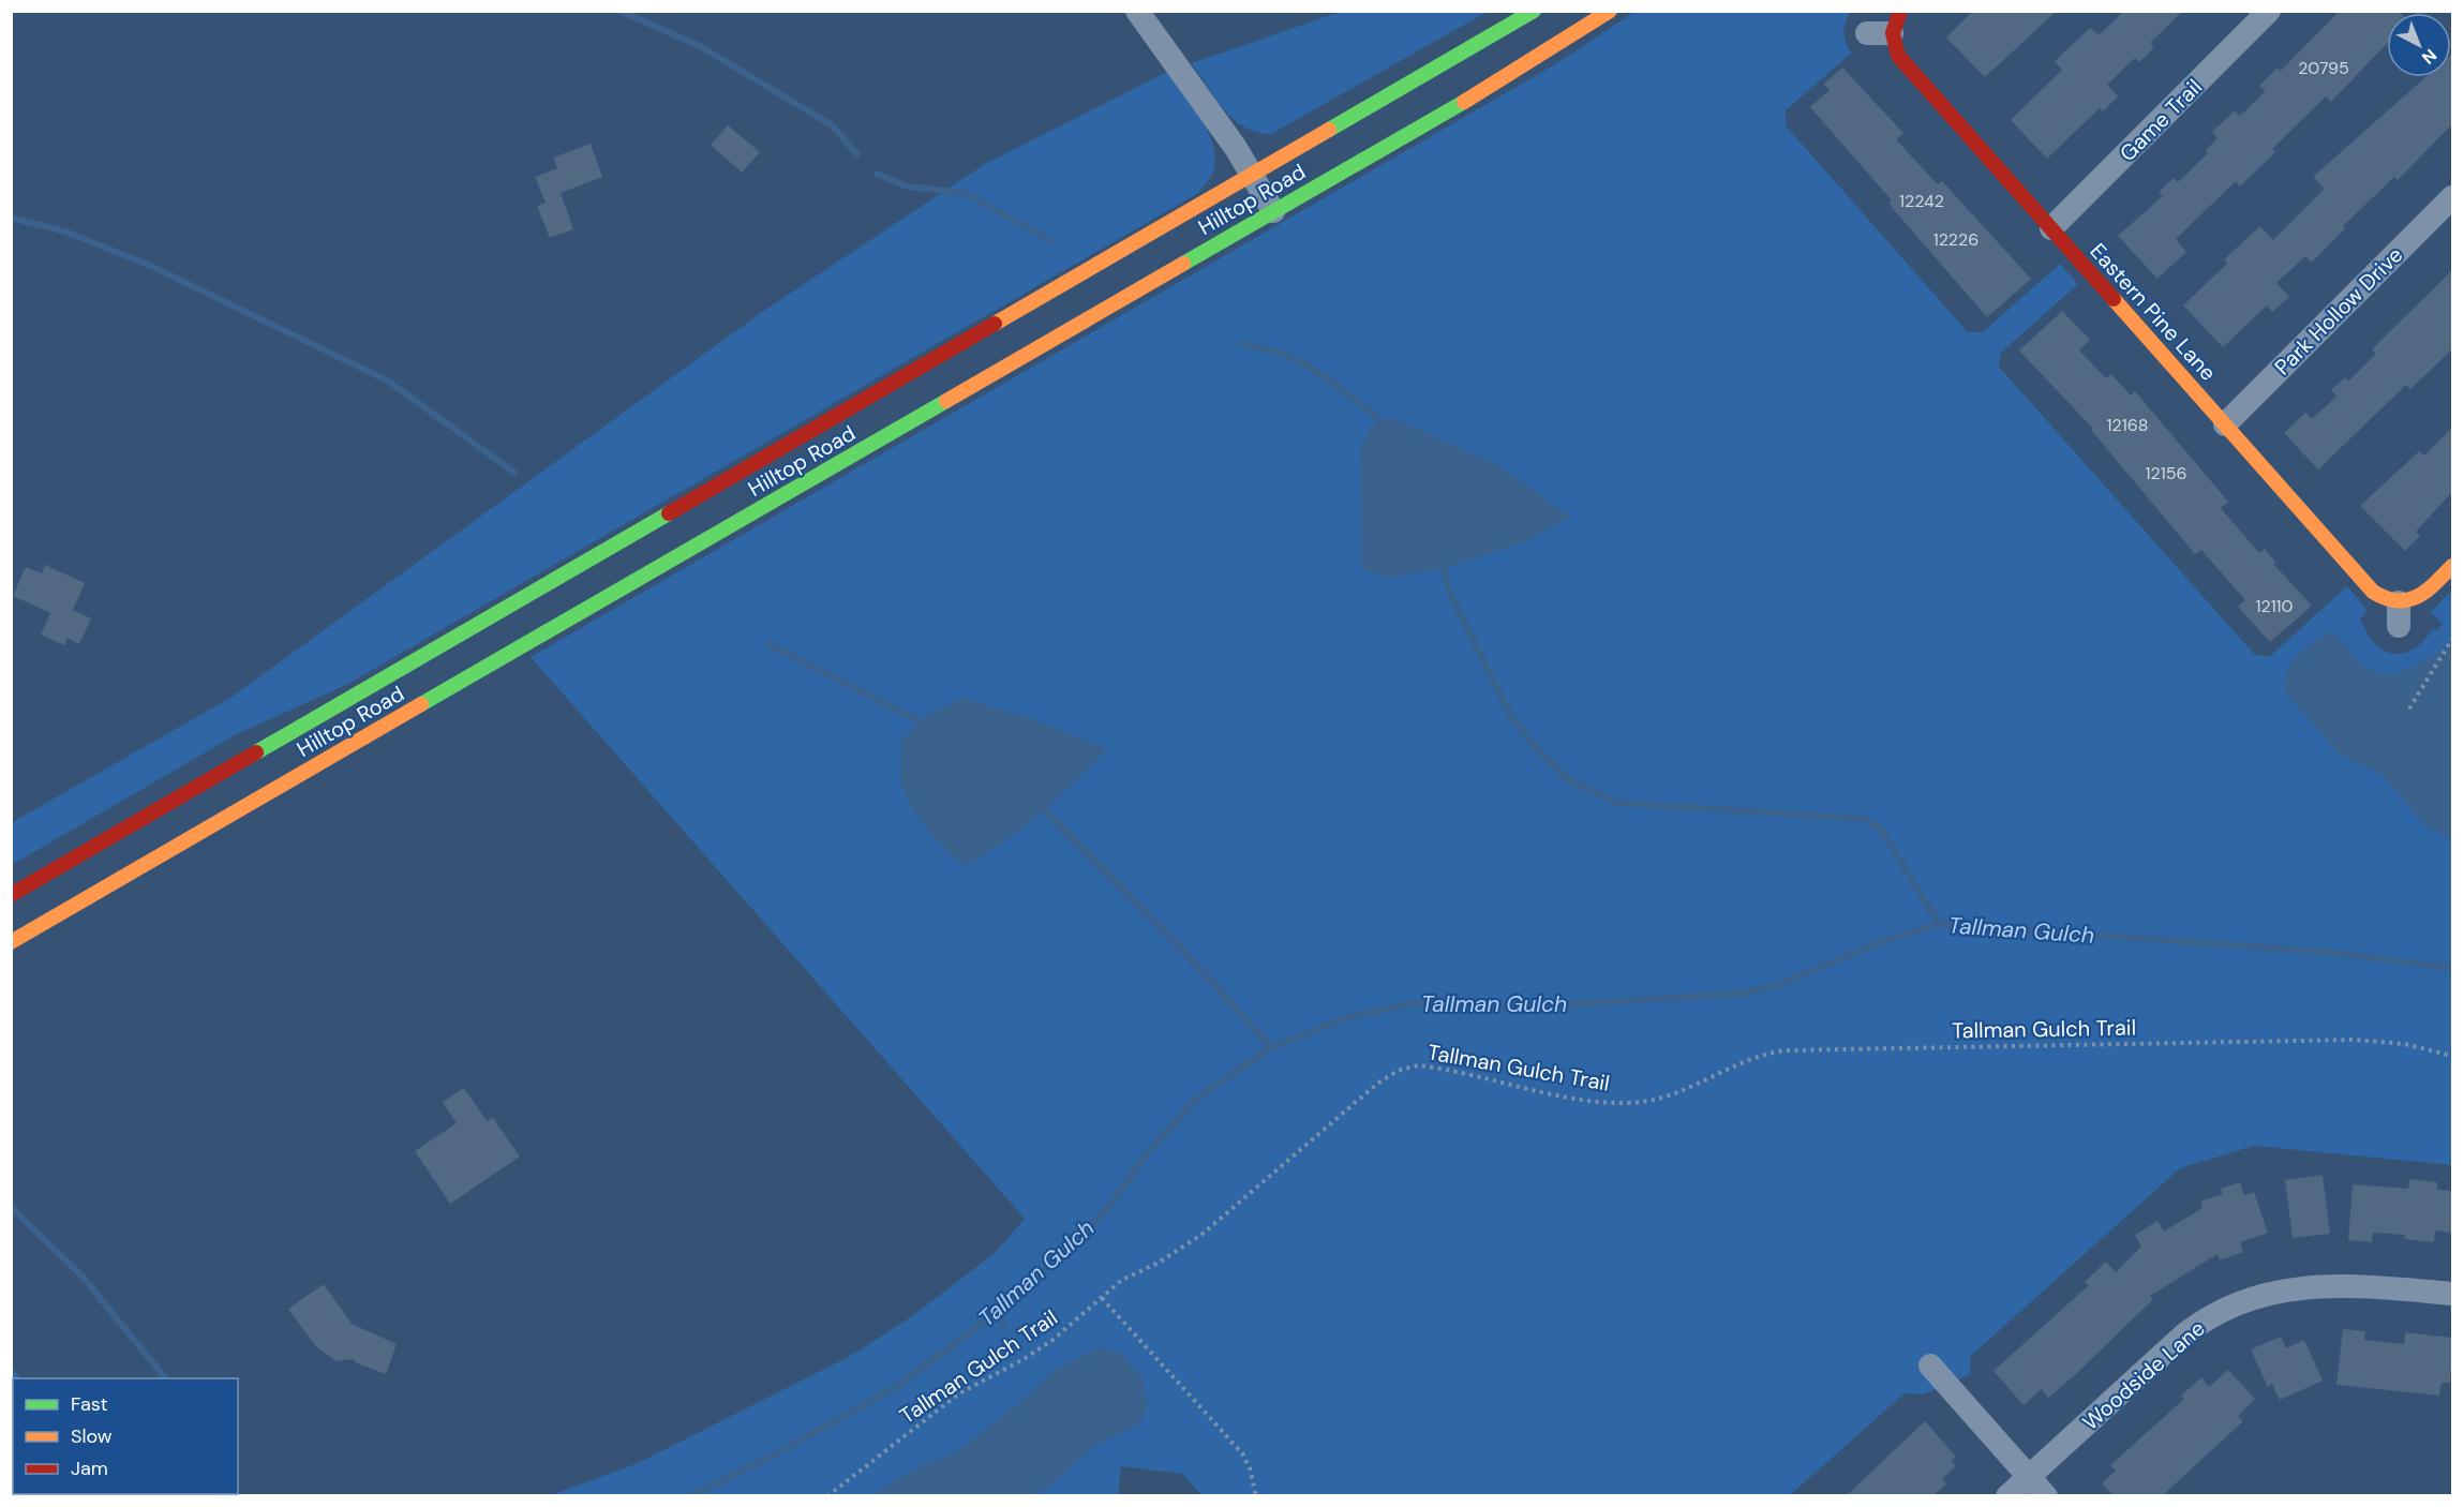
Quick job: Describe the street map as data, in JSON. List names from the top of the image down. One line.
{"streets":{"main road":["Hilltop Road","Eastern Pine Lane"],"street":["Game Trail","Park Hollow Drive","Woodside Lane"],"path":["Tallman Gulch Trail"]},"crossings":[["Game Trail","Eastern Pine Lane"],["Park Hollow Drive","Eastern Pine Lane"]],"water":["Tallman Gulch"],"house_numbers":["20795","12242","12226","12168","12156","12110"],"legend":["Fast","Slow","Jam"],"north":"bottom right"}
